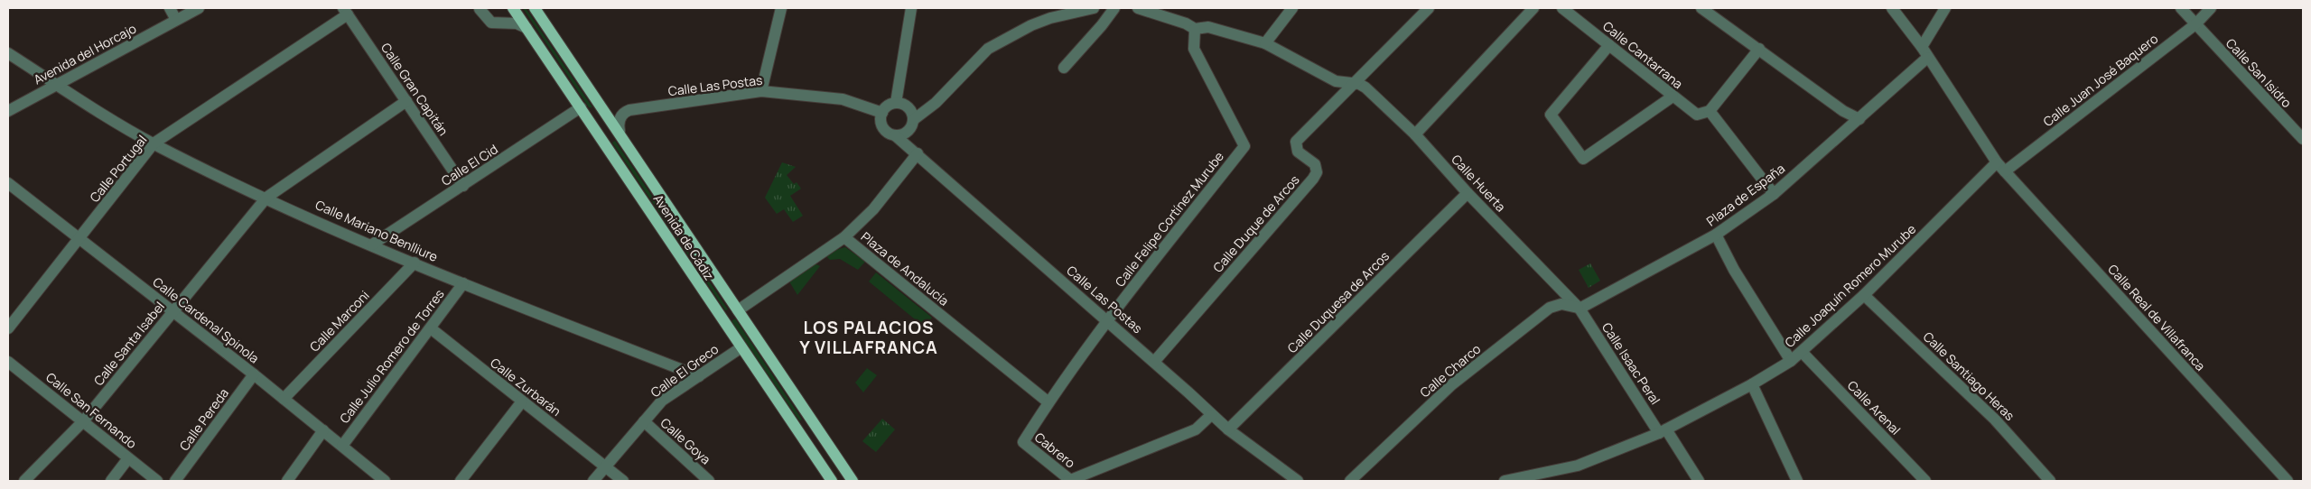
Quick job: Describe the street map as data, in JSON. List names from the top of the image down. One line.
{"streets":{"main road":["Avenida de Cádiz"],"street":["Avenida del Horcajo","Calle Cantarrana","Calle San Isidro","Calle Juan José Baquero","Calle Las Postas","Calle Gran Capitán","Calle El Cid","Calle Portugal","Calle Huerta","Plaza de España","Calle Felipe Cortínez Murube","Calle Duque de Arcos","Calle Mariano Benlliure","Plaza de Andalucía","Calle Joaquín Romero Murube","Calle Duquesa de Arcos","Calle Real de Villafranca","Calle Cardenal Spinola","Calle Marconi","Calle Santa Isabel","Calle Julio Romero de Torres","Calle Isaac Peral","Calle El Greco","Calle Charco","Calle Santiago Heras","Calle Zurbarán","Calle Arenal","Calle San Fernando","Calle Pereda","Calle Goya","Cabrero"]},"crossings":[["Avenida del Horcajo","Calle Mariano Benlliure"],["Calle San Isidro","Calle Juan José Baquero"],["Calle Juan José Baquero","Calle Real de Villafranca"],["Calle Las Postas","Calle Felipe Cortínez Murube"],["Calle Las Postas","Calle Duque de Arcos"],["Calle Las Postas","Avenida de Cádiz"],["Calle Las Postas","Calle Duquesa de Arcos"],["Calle Gran Capitán","Calle El Cid"],["Calle Gran Capitán","Calle Portugal"],["Calle Gran Capitán","Calle Santa Isabel"],["Calle El Cid","Calle Mariano Benlliure"],["Calle El Cid","Avenida de Cádiz"],["Calle Portugal","Calle Mariano Benlliure"],["Calle Portugal","Calle Cardenal Spinola"],["Calle Huerta","Plaza de España"],["Calle Huerta","Calle Felipe Cortínez Murube"],["Calle Huerta","Calle Duque de Arcos"],["Calle Huerta","Calle Duquesa de Arcos"],["Calle Huerta","Calle Isaac Peral"],["Calle Huerta","Calle Charco"],["Plaza de España","Calle Isaac Peral"],["Plaza de España","Calle Charco"],["Calle Felipe Cortínez Murube","Plaza de Andalucía"],["Calle Felipe Cortínez Murube","Cabrero"],["Calle Mariano Benlliure","Calle Marconi"],["Calle Mariano Benlliure","Calle Santa Isabel"],["Calle Mariano Benlliure","Calle Julio Romero de Torres"],["Calle Mariano Benlliure","Calle El Greco"],["Avenida de Cádiz","Plaza de Andalucía"],["Avenida de Cádiz","Calle El Greco"],["Calle Joaquín Romero Murube","Calle Real de Villafranca"],["Calle Joaquín Romero Murube","Calle Isaac Peral"],["Calle Joaquín Romero Murube","Calle Santiago Heras"],["Calle Joaquín Romero Murube","Calle Arenal"],["Calle Cardenal Spinola","Calle Marconi"],["Calle Cardenal Spinola","Calle Santa Isabel"],["Calle Cardenal Spinola","Calle Julio Romero de Torres"],["Calle Cardenal Spinola","Calle Pereda"],["Calle Santa Isabel","Calle San Fernando"],["Calle Julio Romero de Torres","Calle Zurbarán"],["Calle Isaac Peral","Calle Charco"],["Calle El Greco","Calle Zurbarán"],["Calle El Greco","Calle Goya"]],"districts":["LOS PALACIOS Y VILLAFRANCA"]}
